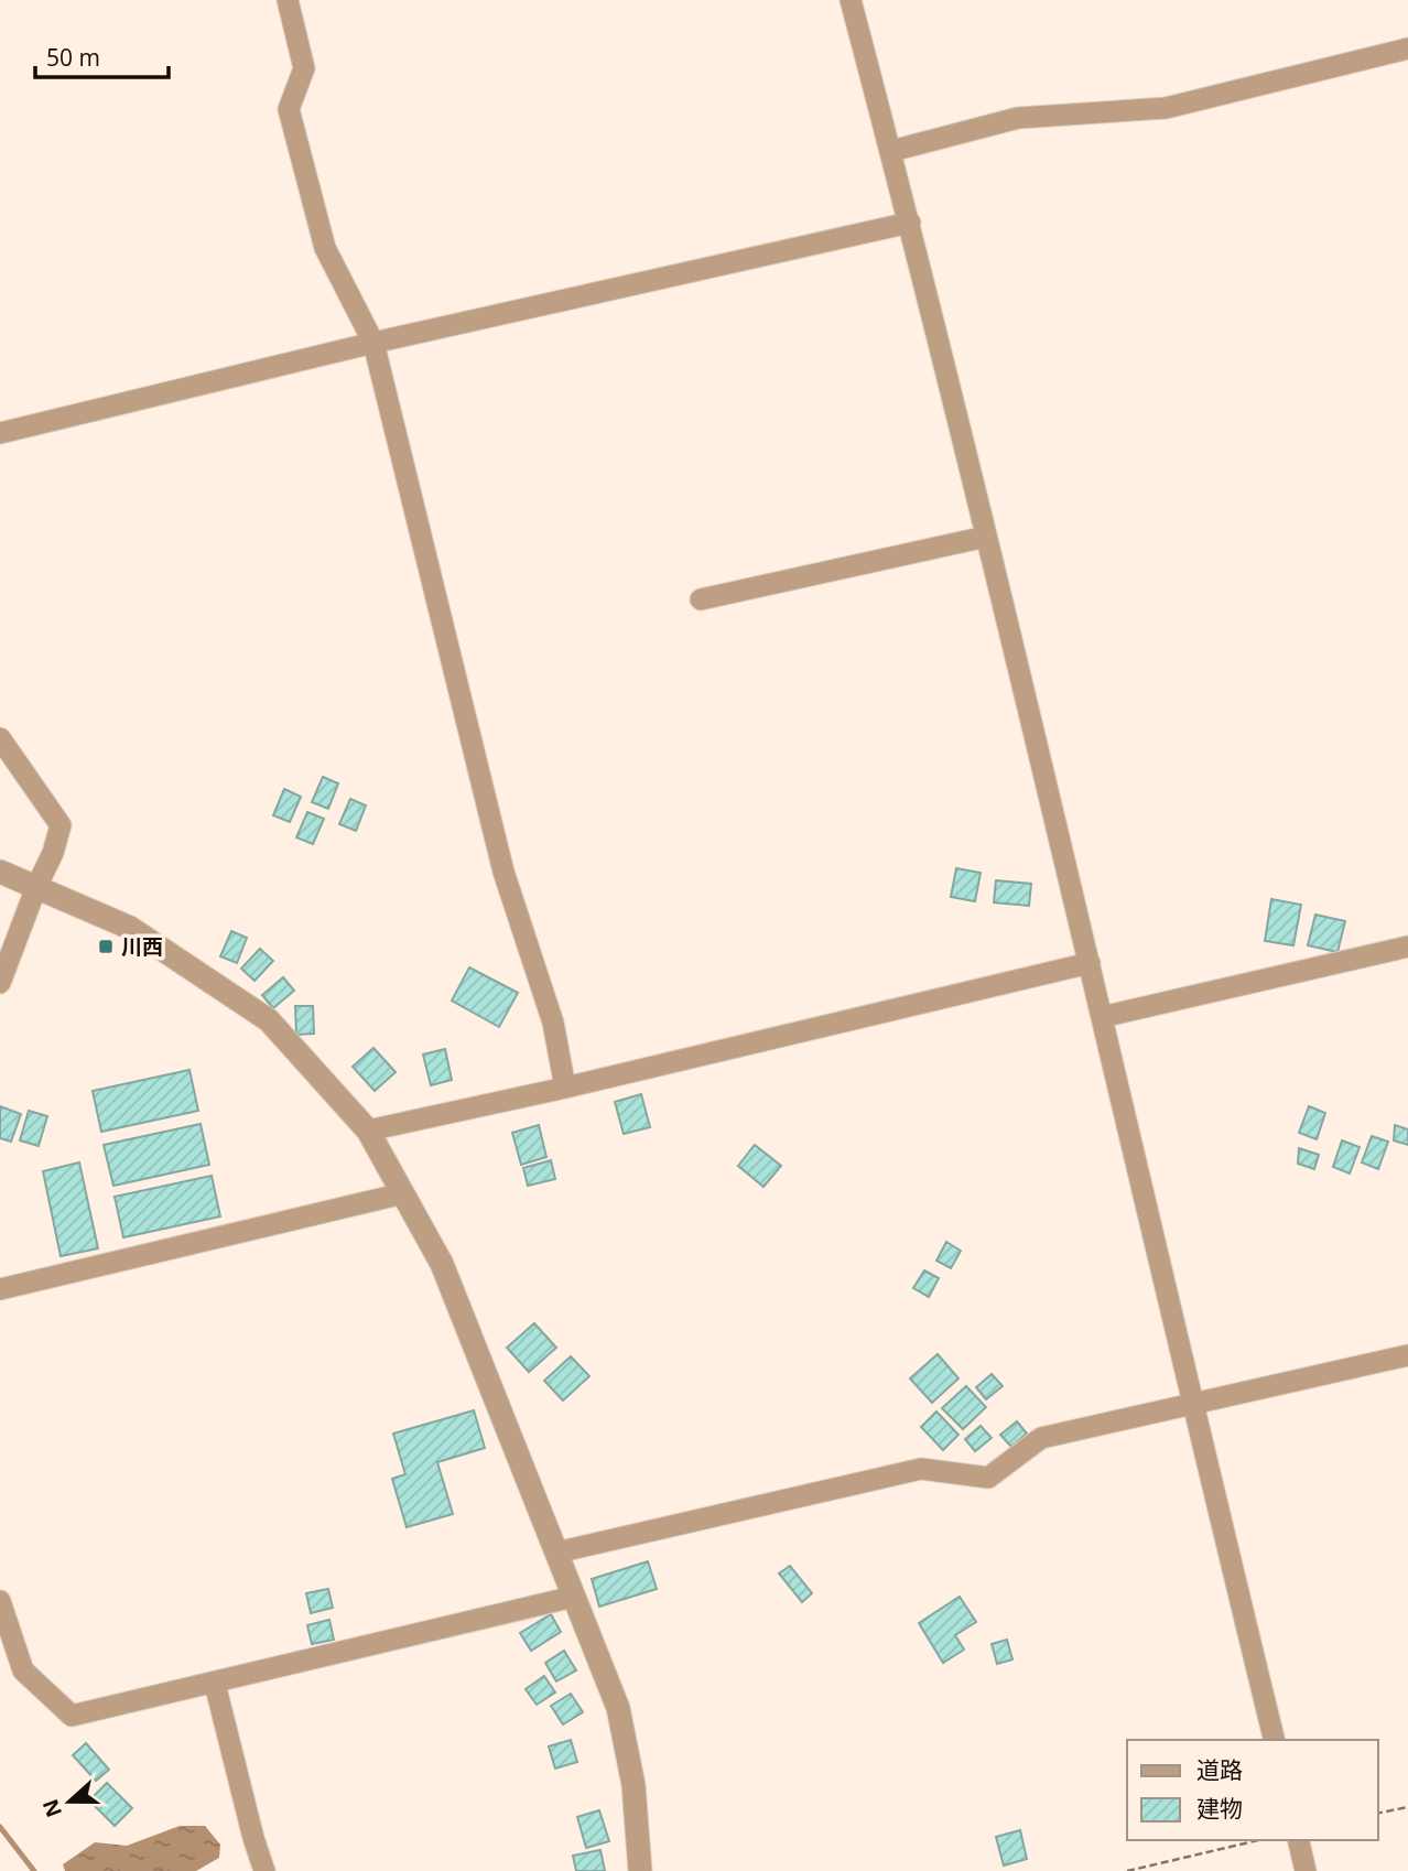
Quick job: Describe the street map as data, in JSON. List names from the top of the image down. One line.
{"places":{"transit":["川西"]},"legend":["道路","建物"],"scale_bar":"50 m","north":"left"}
